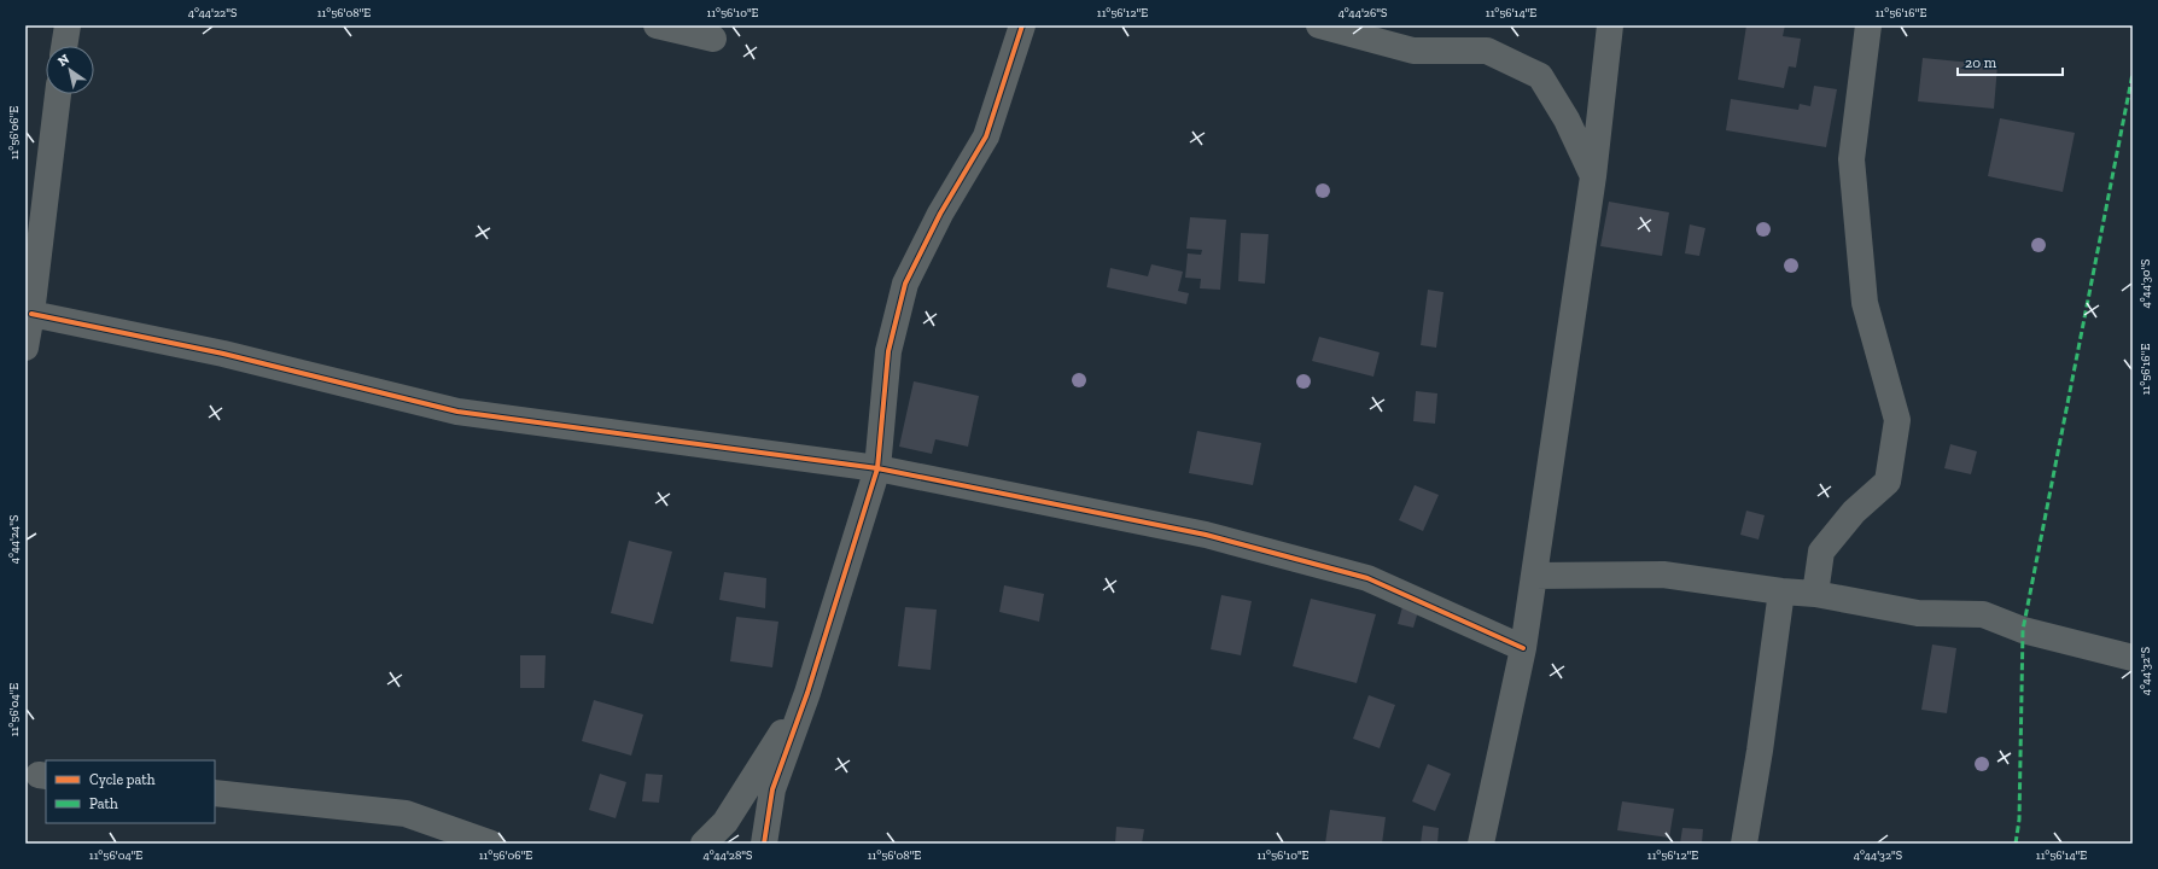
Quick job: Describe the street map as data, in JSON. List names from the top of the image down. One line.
{"legend":["Cycle path","Path"],"scale_bar":"20 m","north":"top left","coordinates":["4°44'22\"S","11°56'08\"E","11°56'10\"E","11°56'12\"E","4°44'26\"S","11°56'14\"E","11°56'16\"E","11°56'06\"E","4°44'30\"S","4°44'24\"S","4°44'32\"S","11°56'04\"E","4°44'28\"S"]}
